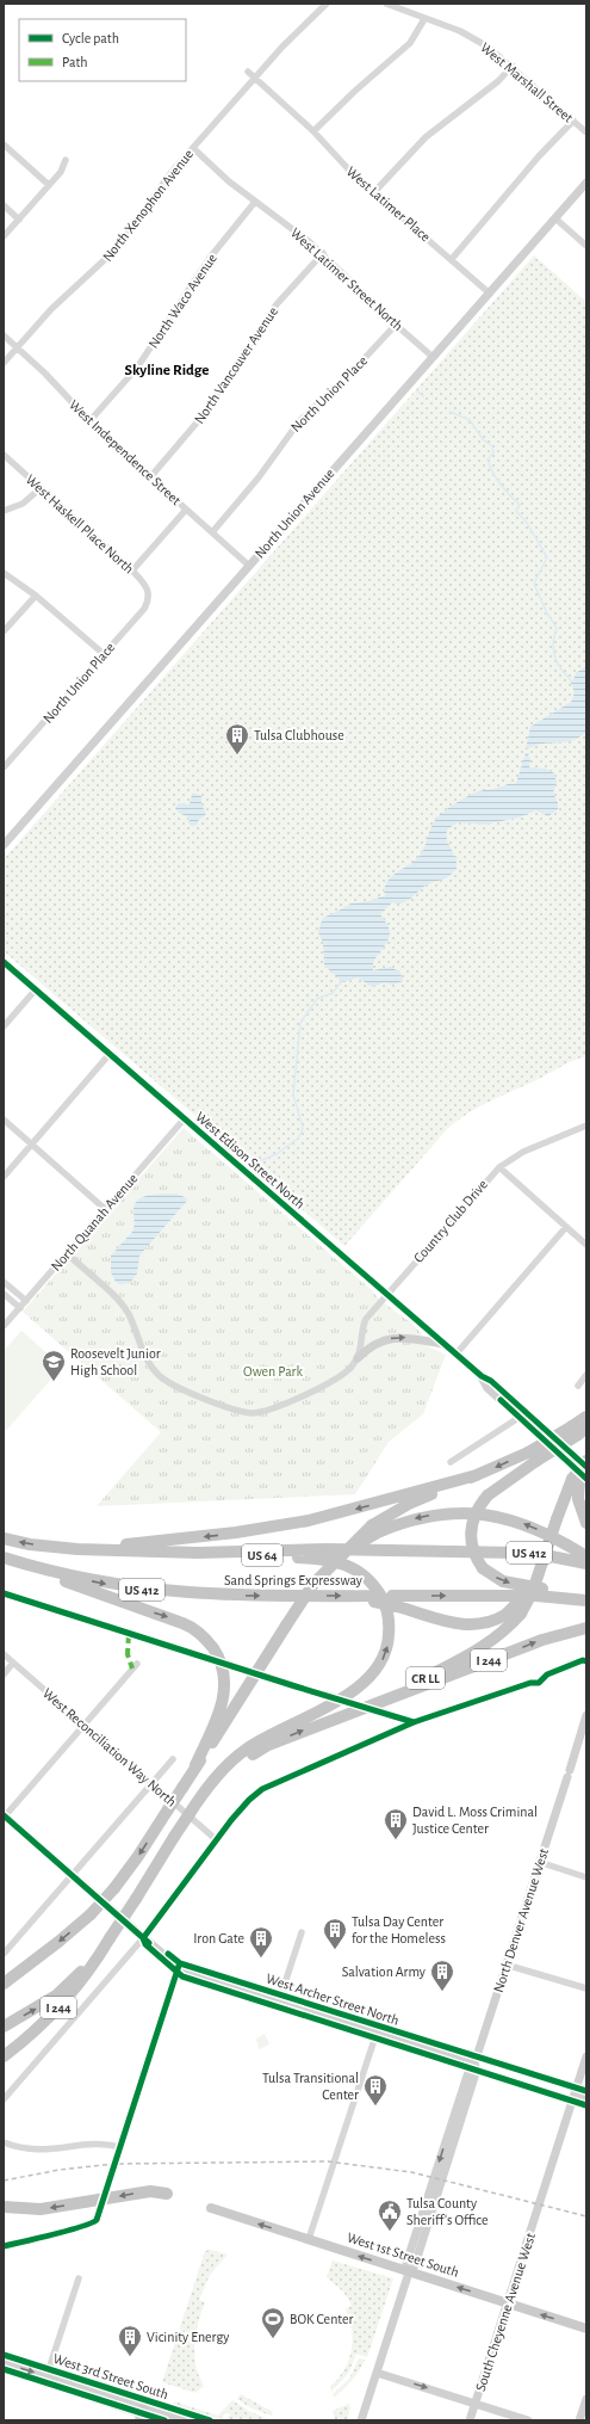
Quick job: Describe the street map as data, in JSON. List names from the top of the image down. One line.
{"streets":{"highway":["US 412","US 64","Sand Springs Expressway","I 244","CR LL"],"main road":["North Union Avenue","West Edison Street North","North Denver Avenue West","West Archer Street North","West 1st Street South","South Cheyenne Avenue West","West 3rd Street South"],"street":["West Marshall Street","West Latimer Place","North Xenophon Avenue","West Latimer Street North","North Waco Avenue","North Vancouver Avenue","North Union Place","West Independence Street","West Haskell Place North","Country Club Drive","North Quanah Avenue","West Reconciliation Way North"]},"crossings":[["West Latimer Place","North Xenophon Avenue"],["West Latimer Place","North Union Avenue"],["North Xenophon Avenue","West Latimer Street North"],["North Xenophon Avenue","West Independence Street"],["West Latimer Street North","North Waco Avenue"],["West Latimer Street North","North Vancouver Avenue"],["West Latimer Street North","North Union Place"],["West Latimer Street North","North Union Avenue"],["North Waco Avenue","West Independence Street"],["North Vancouver Avenue","West Independence Street"],["North Union Place","West Independence Street"],["North Union Place","West Haskell Place North"],["West Independence Street","North Union Avenue"],["West Edison Street North","Country Club Drive"],["West Edison Street North","North Quanah Avenue"],["US 64","Sand Springs Expressway"],["US 64","I 244"],["I 244","CR LL"],["North Denver Avenue West","West Archer Street North"],["North Denver Avenue West","West 1st Street South"],["West 1st Street South","South Cheyenne Avenue West"]],"one_way":["West 1st Street South"],"districts":["Skyline Ridge"],"parks":["Owen Park"],"places":{"building":["Tulsa Clubhouse","David L. Moss Criminal Justice Center","Tulsa Day Center for the Homeless","Iron Gate","Salvation Army","Tulsa Transitional Center","Vicinity Energy"],"school or university":["Roosevelt Junior High School"],"public building":["Tulsa County Sheriff's Office"],"sports":["BOK Center"]},"legend":["Cycle path","Path"]}
